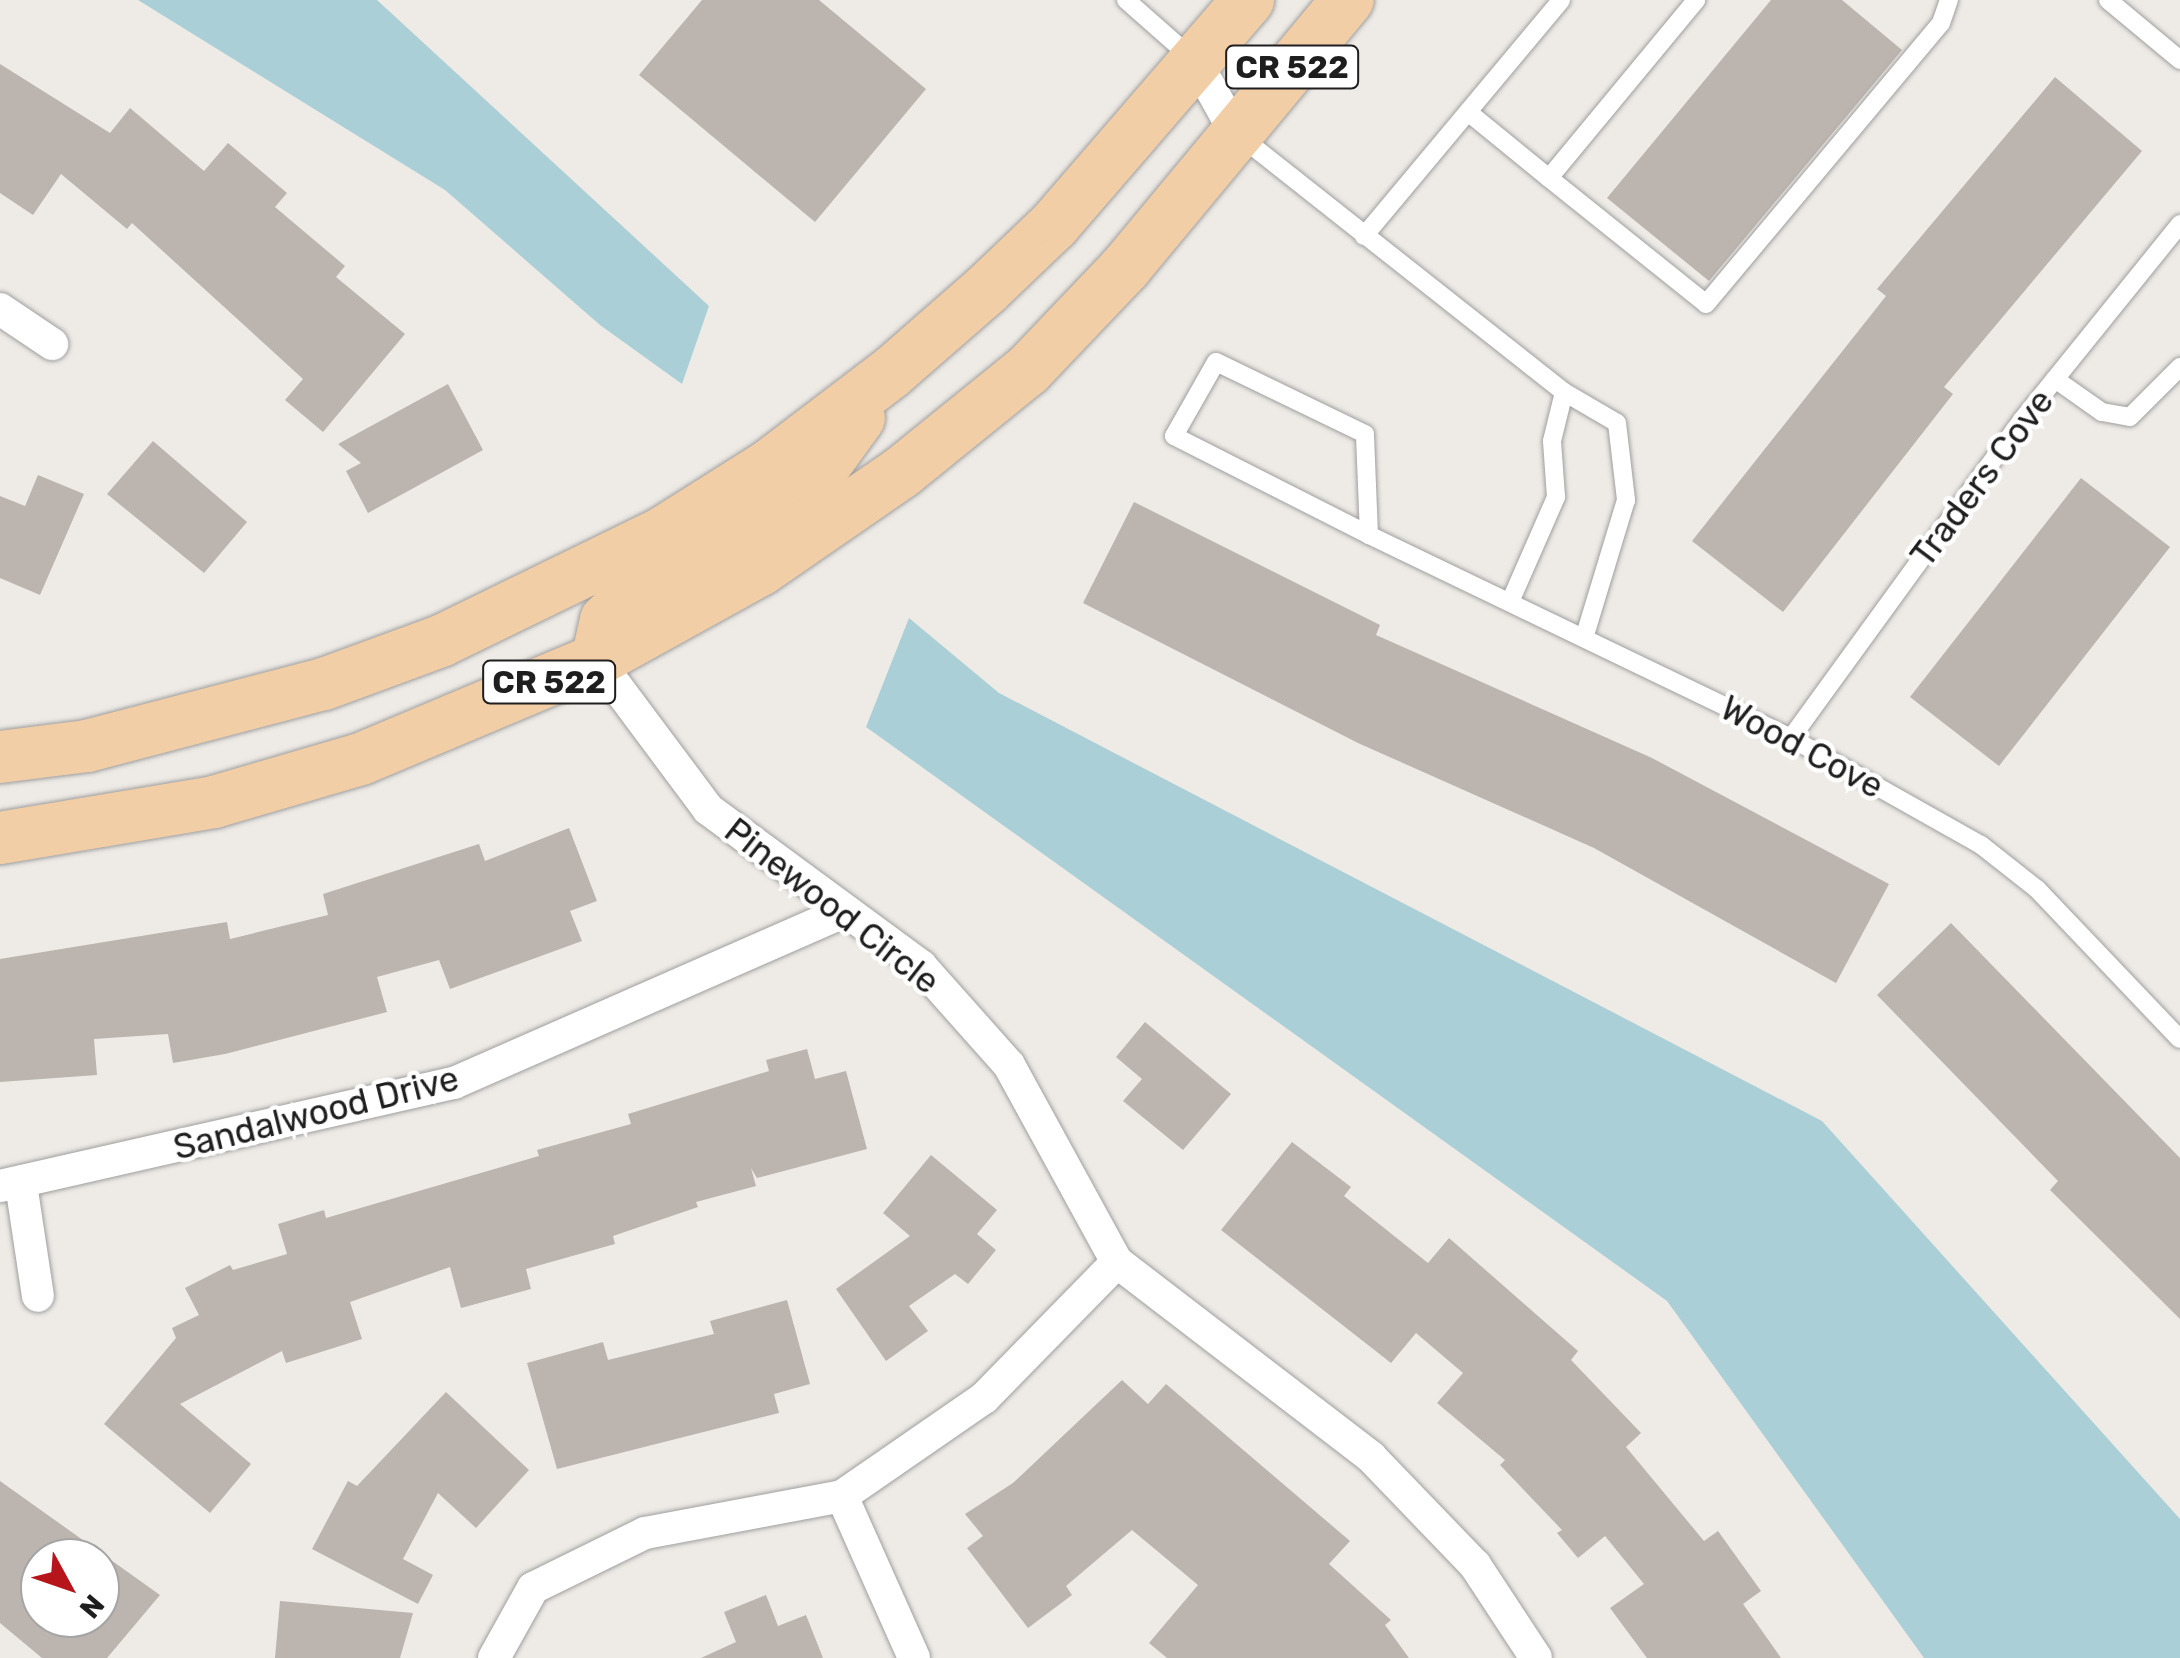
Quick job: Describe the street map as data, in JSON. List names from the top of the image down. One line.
{"streets":{"main road":["CR 522"],"street":["Pinewood Circle","Sandalwood Drive"],"lane":["Traders Cove","Wood Cove"]},"crossings":[["CR 522","Pinewood Circle"],["Traders Cove","Wood Cove"],["Pinewood Circle","Sandalwood Drive"]],"north":"bottom right"}
